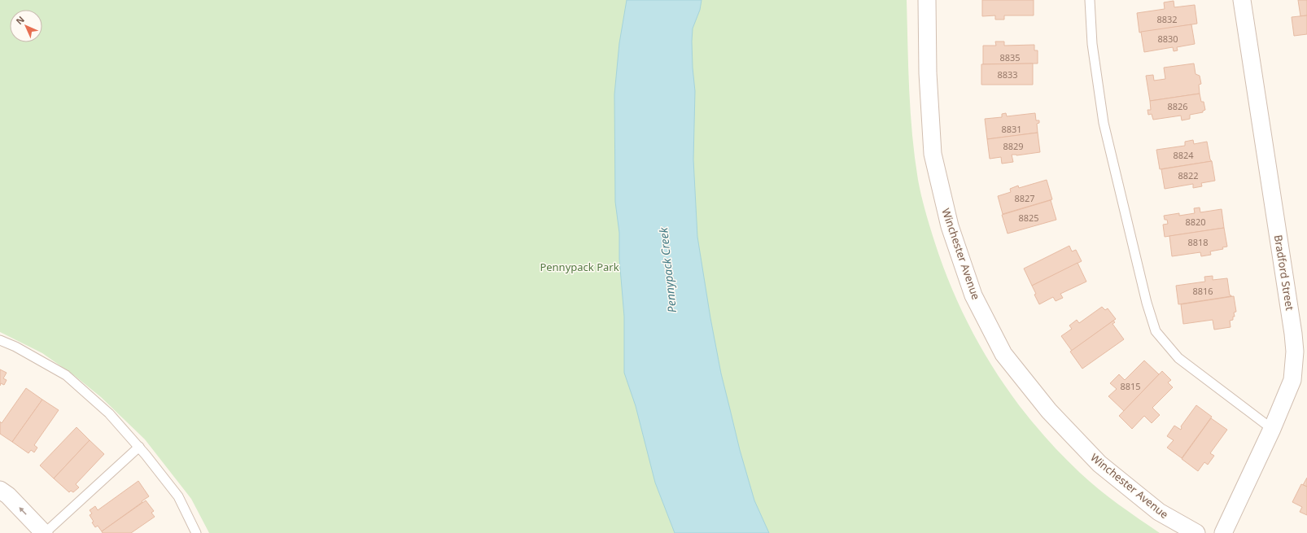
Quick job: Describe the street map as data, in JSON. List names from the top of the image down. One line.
{"streets":{"street":["Winchester Avenue","Bradford Street"]},"water":["Pennypack Creek"],"parks":["Pennypack Park"],"house_numbers":["8832","8830","8835","8833","8826","8831","8829","8824","8822","8827","8825","8820","8818","8816","8815"],"north":"top left"}
